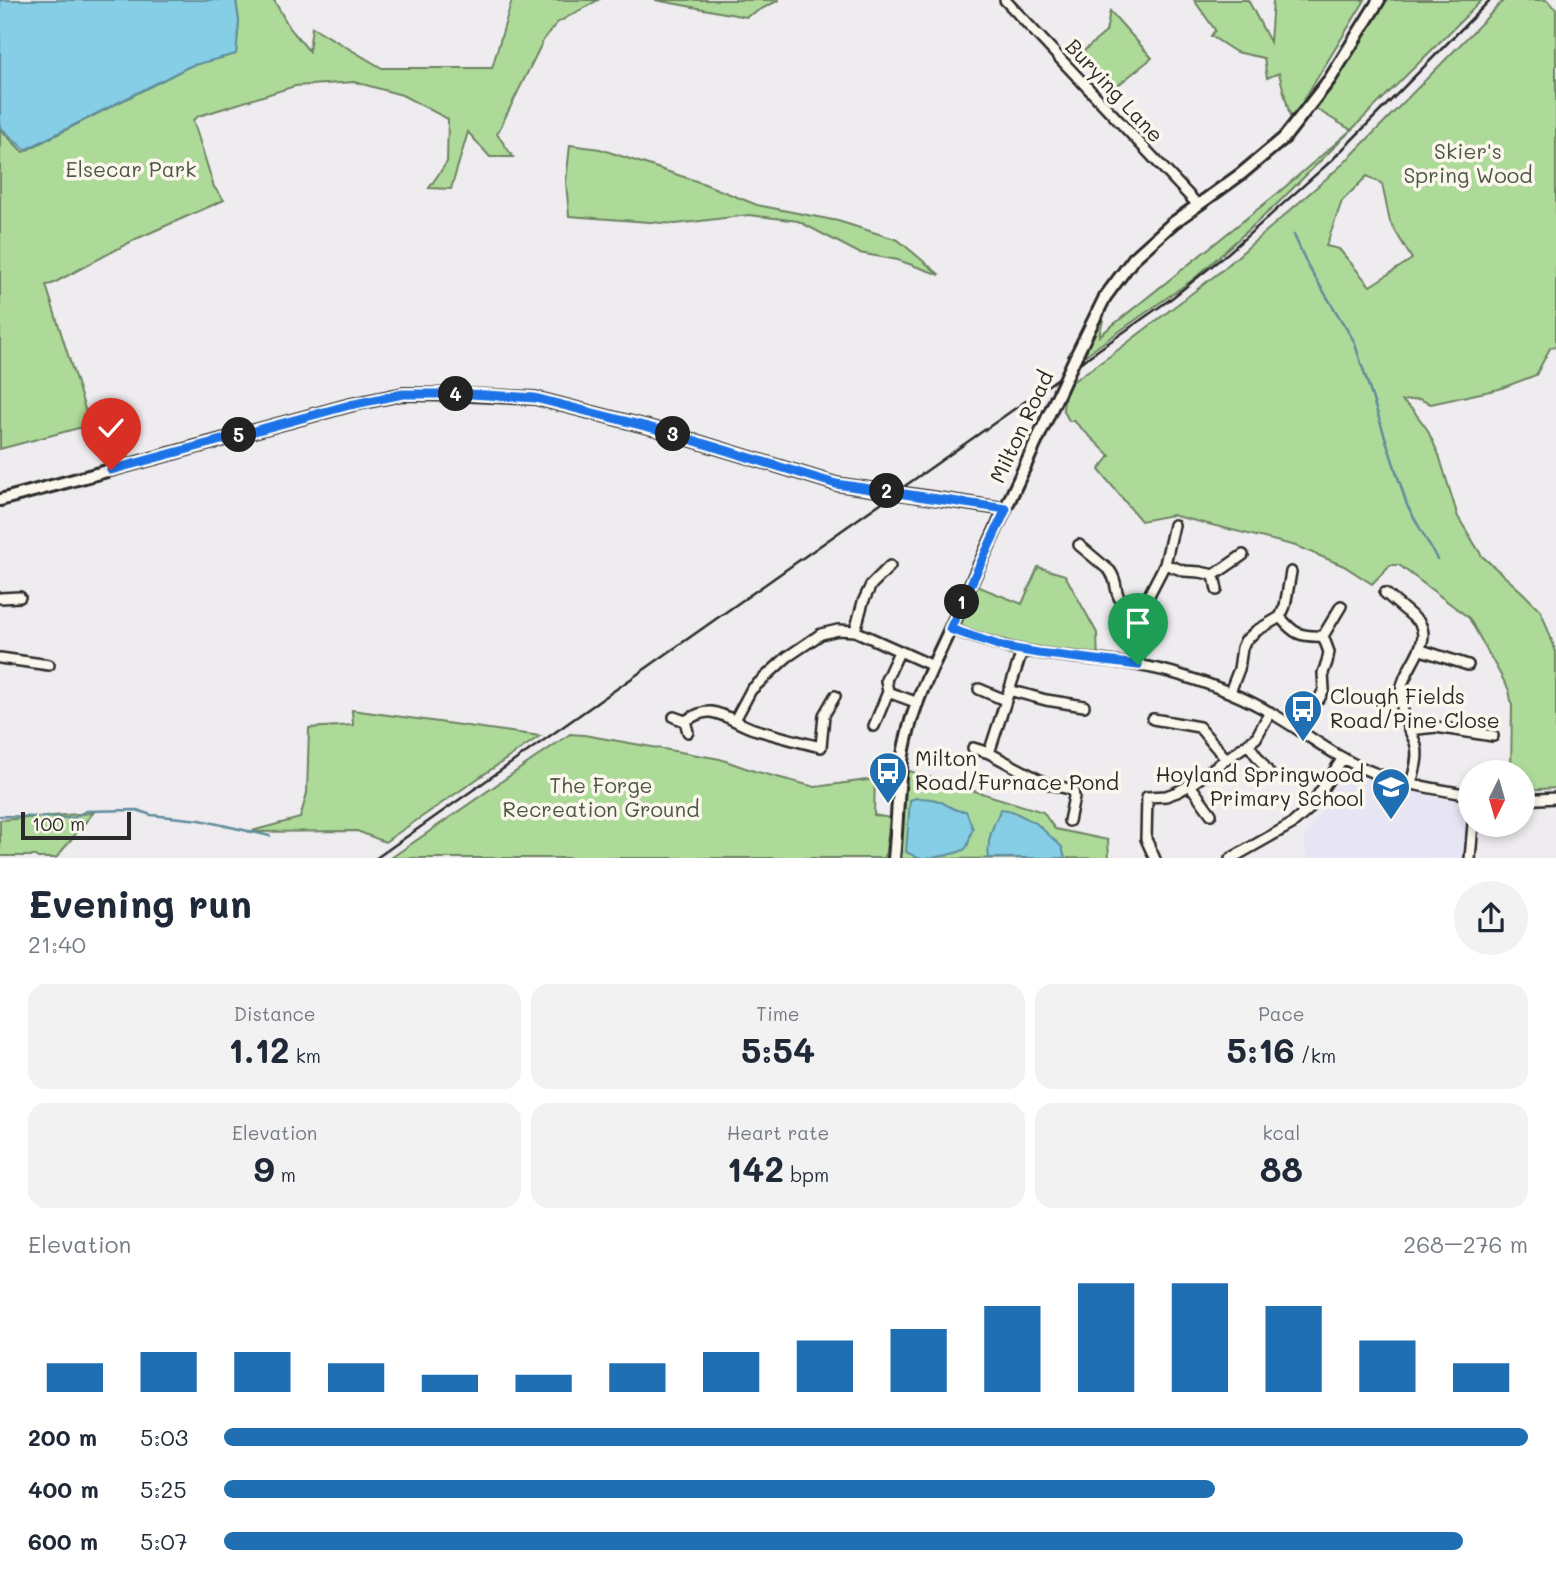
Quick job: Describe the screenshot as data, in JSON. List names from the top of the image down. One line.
{"streets":{"street":["Burying Lane","Milton Road"]},"crossings":[["Burying Lane","Milton Road"]],"parks":["Skier's Spring Wood","Elsecar Park","The Forge Recreation Ground"],"places":{"bus stop":["Clough Fields Road/Pine Close","Milton Road/Furnace Pond"],"school or university":["Hoyland Springwood Primary School"]},"scale_bar":"100 m","north":"bottom","page":{"pins":["4","3","5","2","1"],"scale":"100 m","heading":["Evening run","21:40"],"stats":[["Distance","1.12 km"],["Time","5:54"],["Pace","5:16 /km"],["Elevation","9 m"],["Heart rate","142 bpm"],["kcal","88"]],"chart":["Elevation","268–276 m"],"list":[{"name":"200 m","note":"5:03"},{"name":"400 m","note":"5:25"},{"name":"600 m","note":"5:07"}]}}
